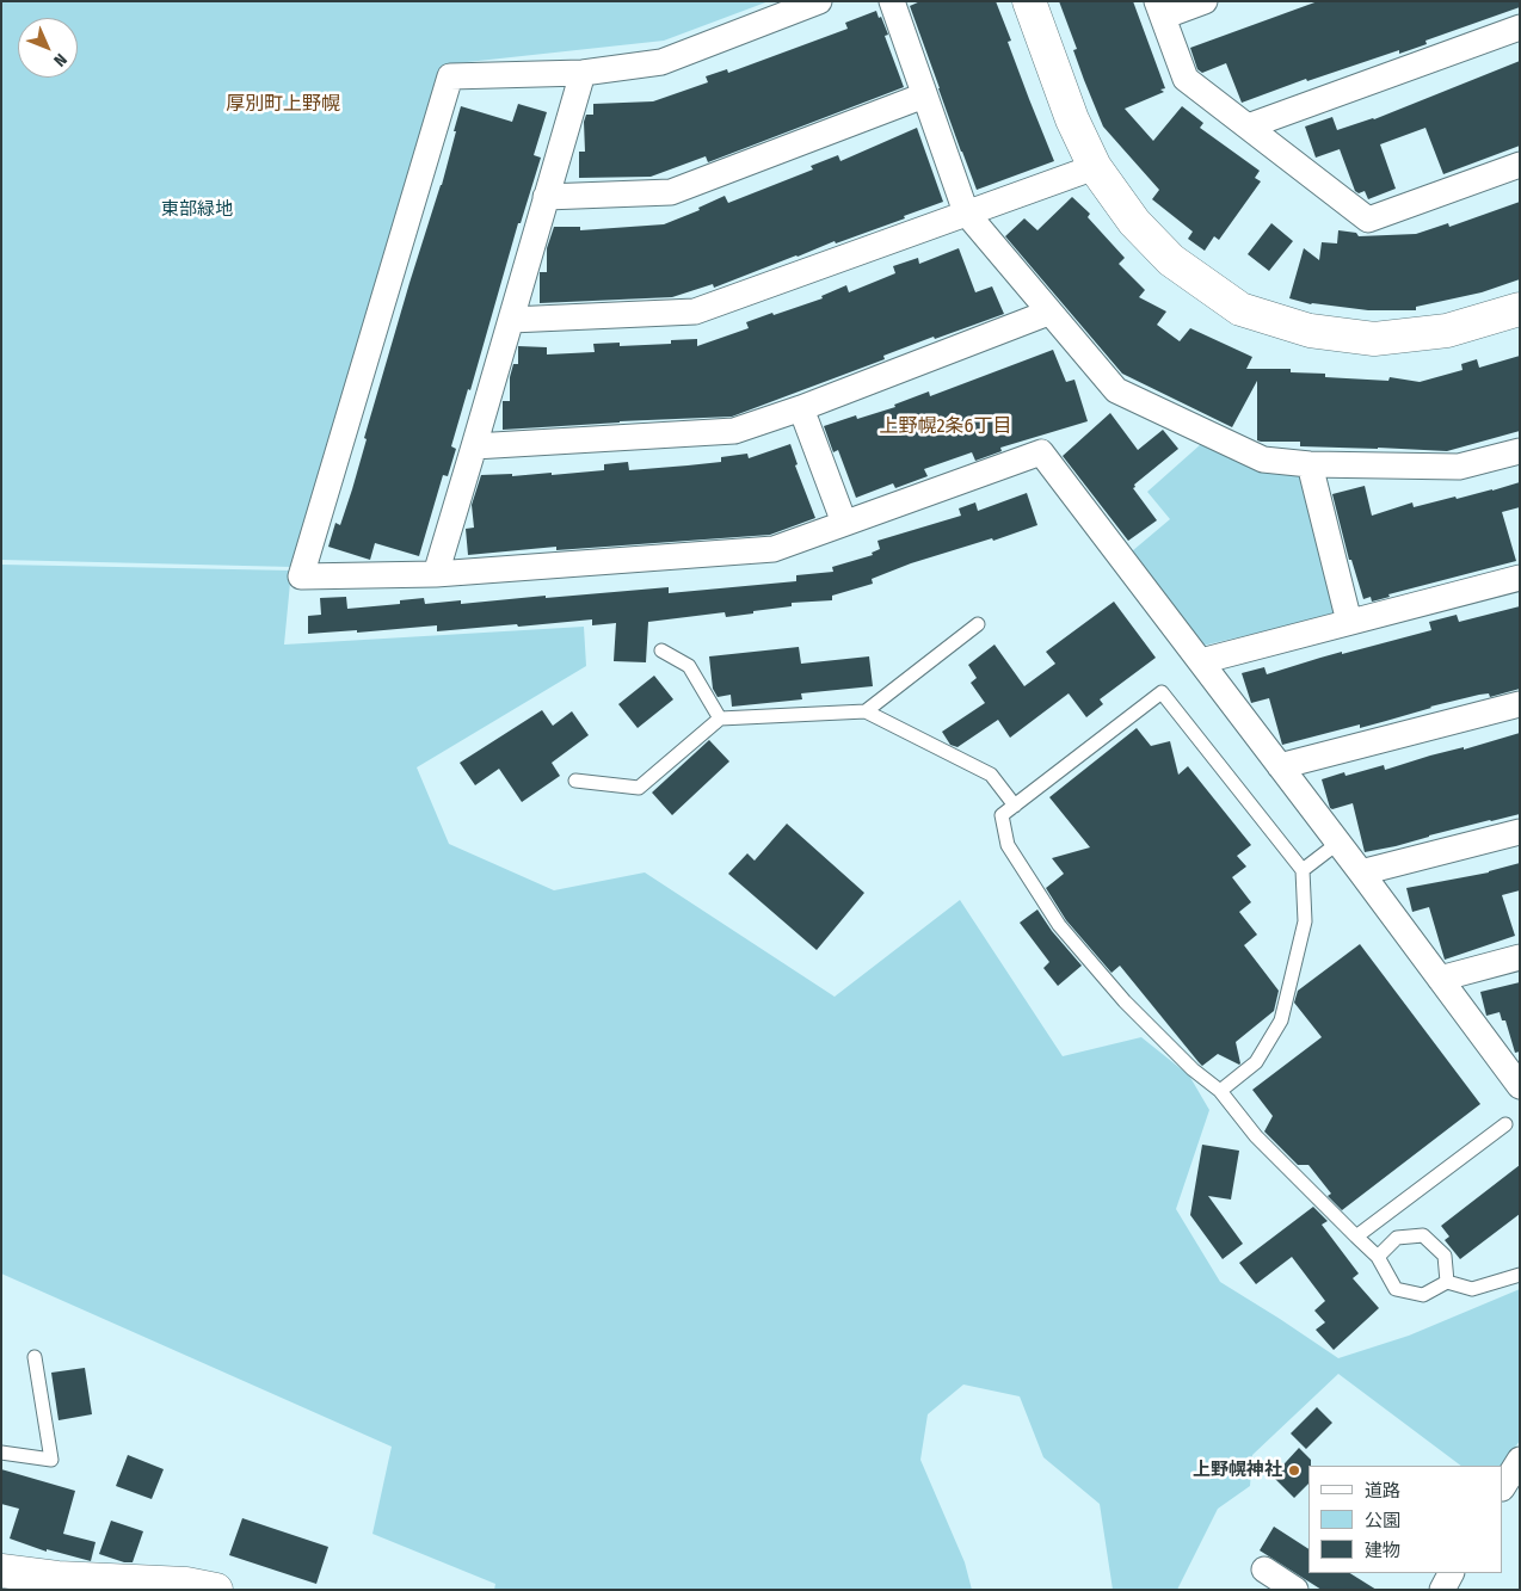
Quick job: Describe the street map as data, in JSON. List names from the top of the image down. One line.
{"districts":["厚別町上野幌","上野幌2条6丁目"],"parks":["東部緑地"],"places":["上野幌神社"],"legend":["道路","公園","建物"],"north":"bottom right"}
